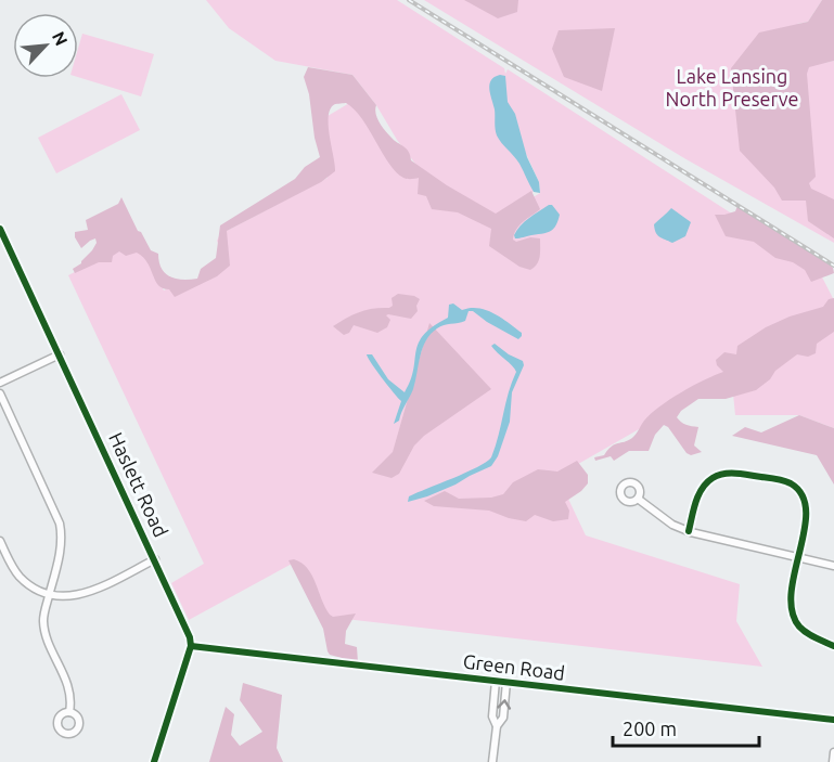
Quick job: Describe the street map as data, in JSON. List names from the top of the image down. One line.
{"streets":{"street":["Haslett Road","Green Road"]},"crossings":[["Haslett Road","Green Road"]],"parks":["Lake Lansing North Preserve"],"scale_bar":"200 m","north":"top right"}
